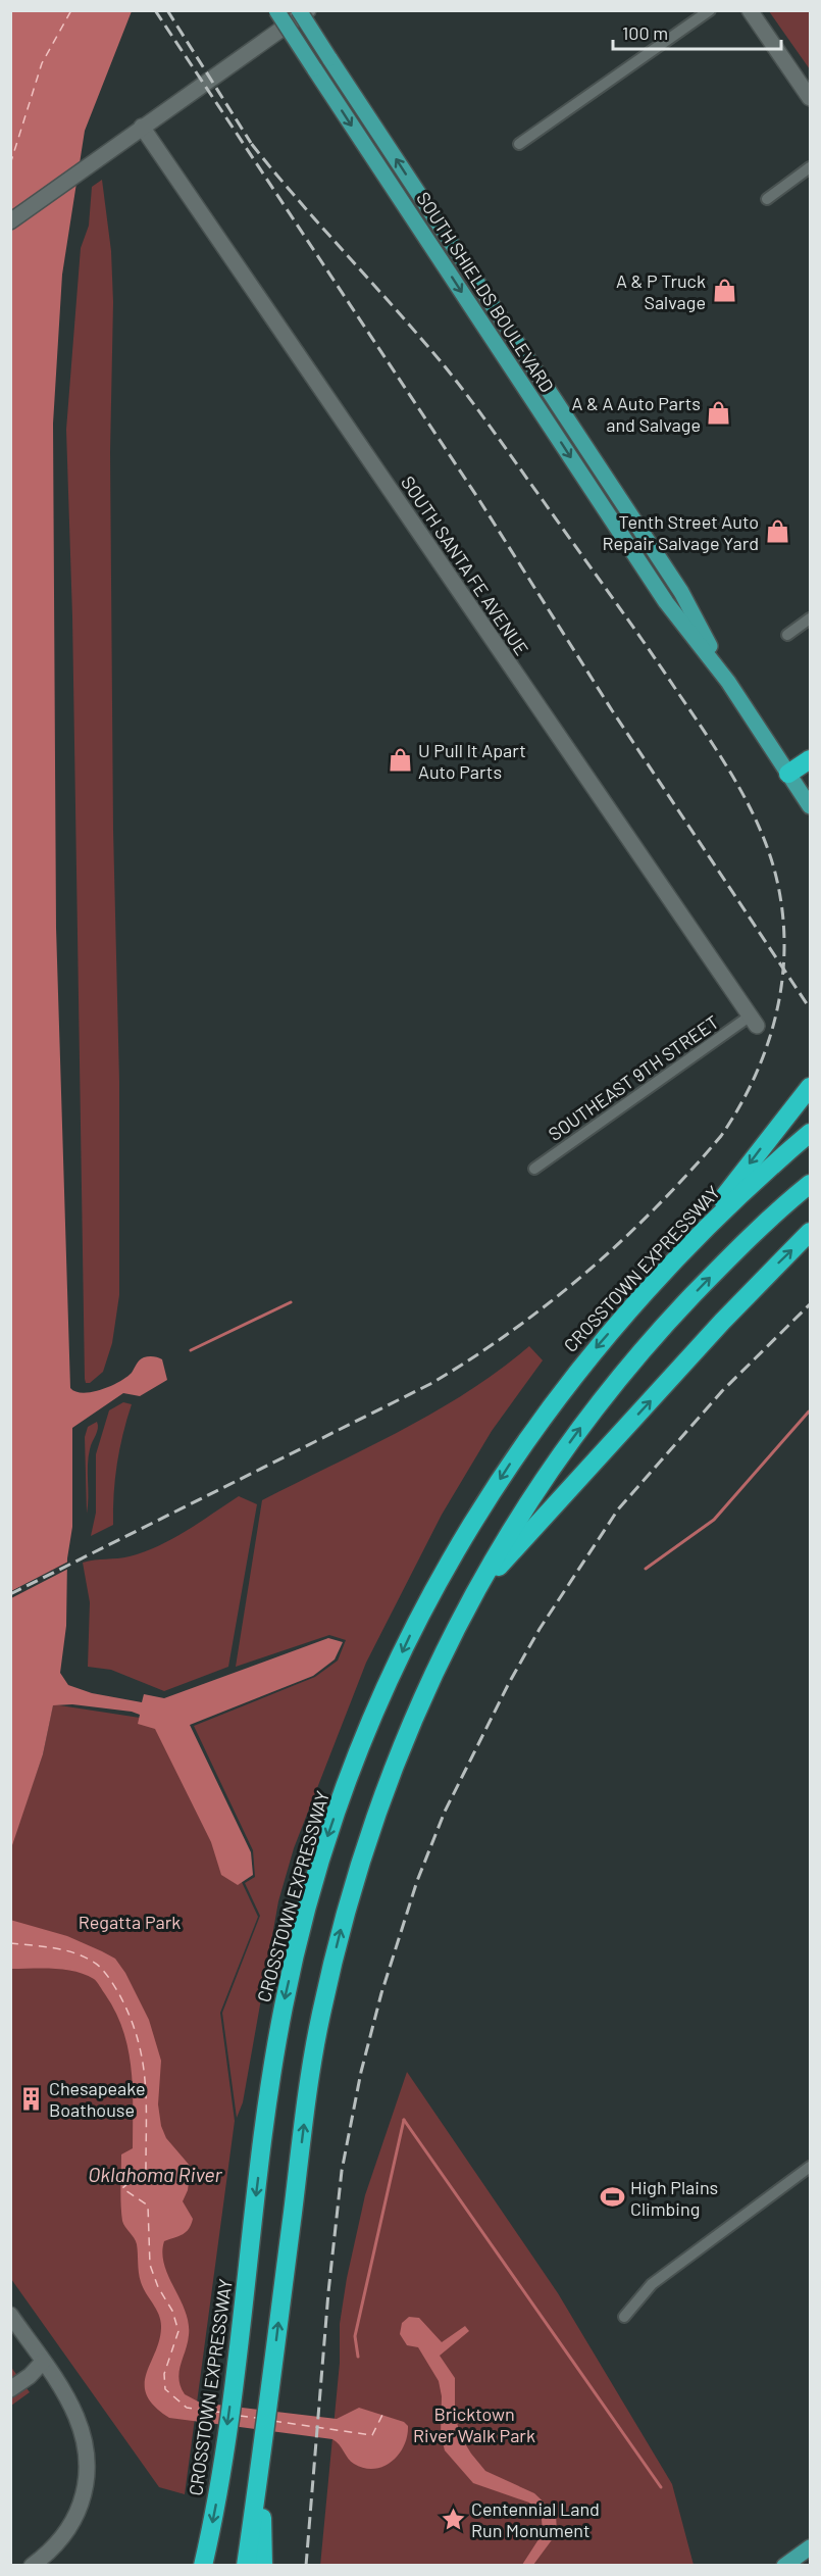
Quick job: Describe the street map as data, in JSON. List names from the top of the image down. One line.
{"streets":{"highway":["CROSSTOWN EXPRESSWAY"],"main road":["SOUTH SHIELDS BOULEVARD"],"street":["SOUTH SANTA FE AVENUE","SOUTHEAST 9TH STREET"]},"crossings":[["SOUTH SANTA FE AVENUE","SOUTHEAST 9TH STREET"]],"water":["Oklahoma River"],"parks":["Regatta Park","Bricktown River Walk Park"],"places":{"shop":["A & P Truck Salvage","A & A Auto Parts and Salvage","Tenth Street Auto Repair Salvage Yard","U Pull It Apart Auto Parts"],"building":["Chesapeake Boathouse"],"sports":["High Plains Climbing"],"place":["Centennial Land Run Monument"]},"scale_bar":"100 m"}
